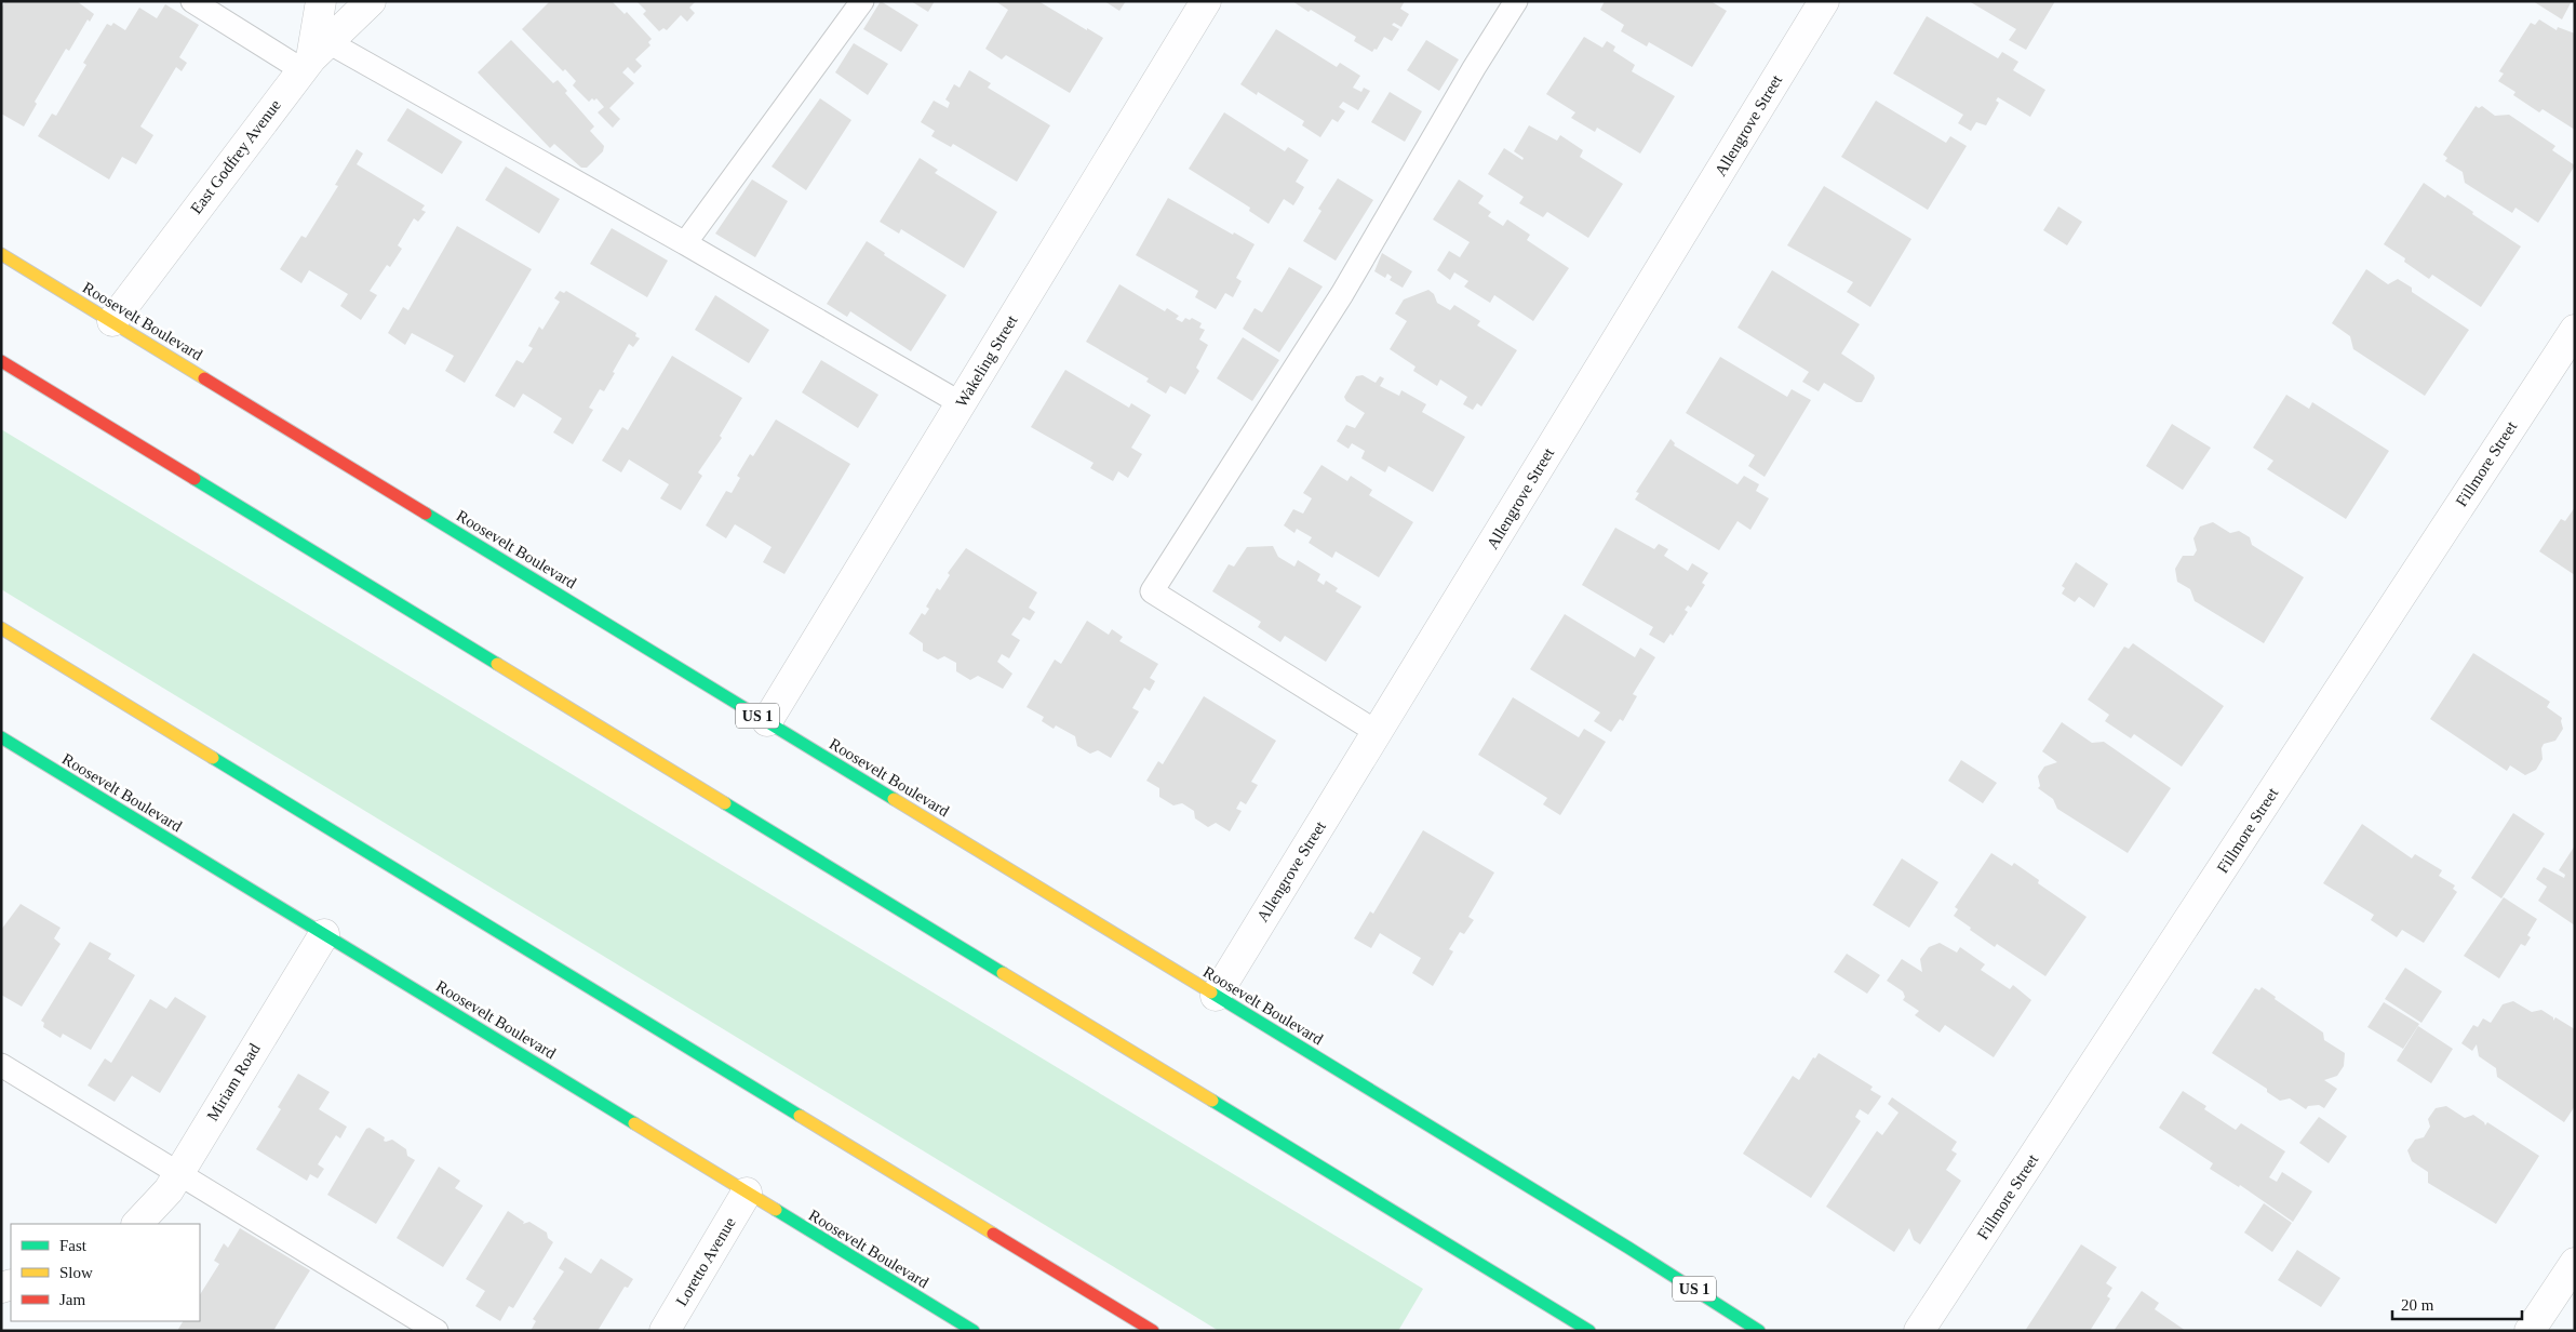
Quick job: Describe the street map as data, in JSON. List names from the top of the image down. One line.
{"streets":{"highway":["Roosevelt Boulevard","US 1"],"street":["Allengrove Street","East Godfrey Avenue","Wakeling Street","Fillmore Street","Miriam Road","Loretto Avenue"]},"crossings":[["Allengrove Street","Roosevelt Boulevard"],["East Godfrey Avenue","Roosevelt Boulevard"],["Roosevelt Boulevard","Wakeling Street"],["Roosevelt Boulevard","Miriam Road"],["Roosevelt Boulevard","Loretto Avenue"]],"legend":["Fast","Slow","Jam"],"scale_bar":"20 m"}
